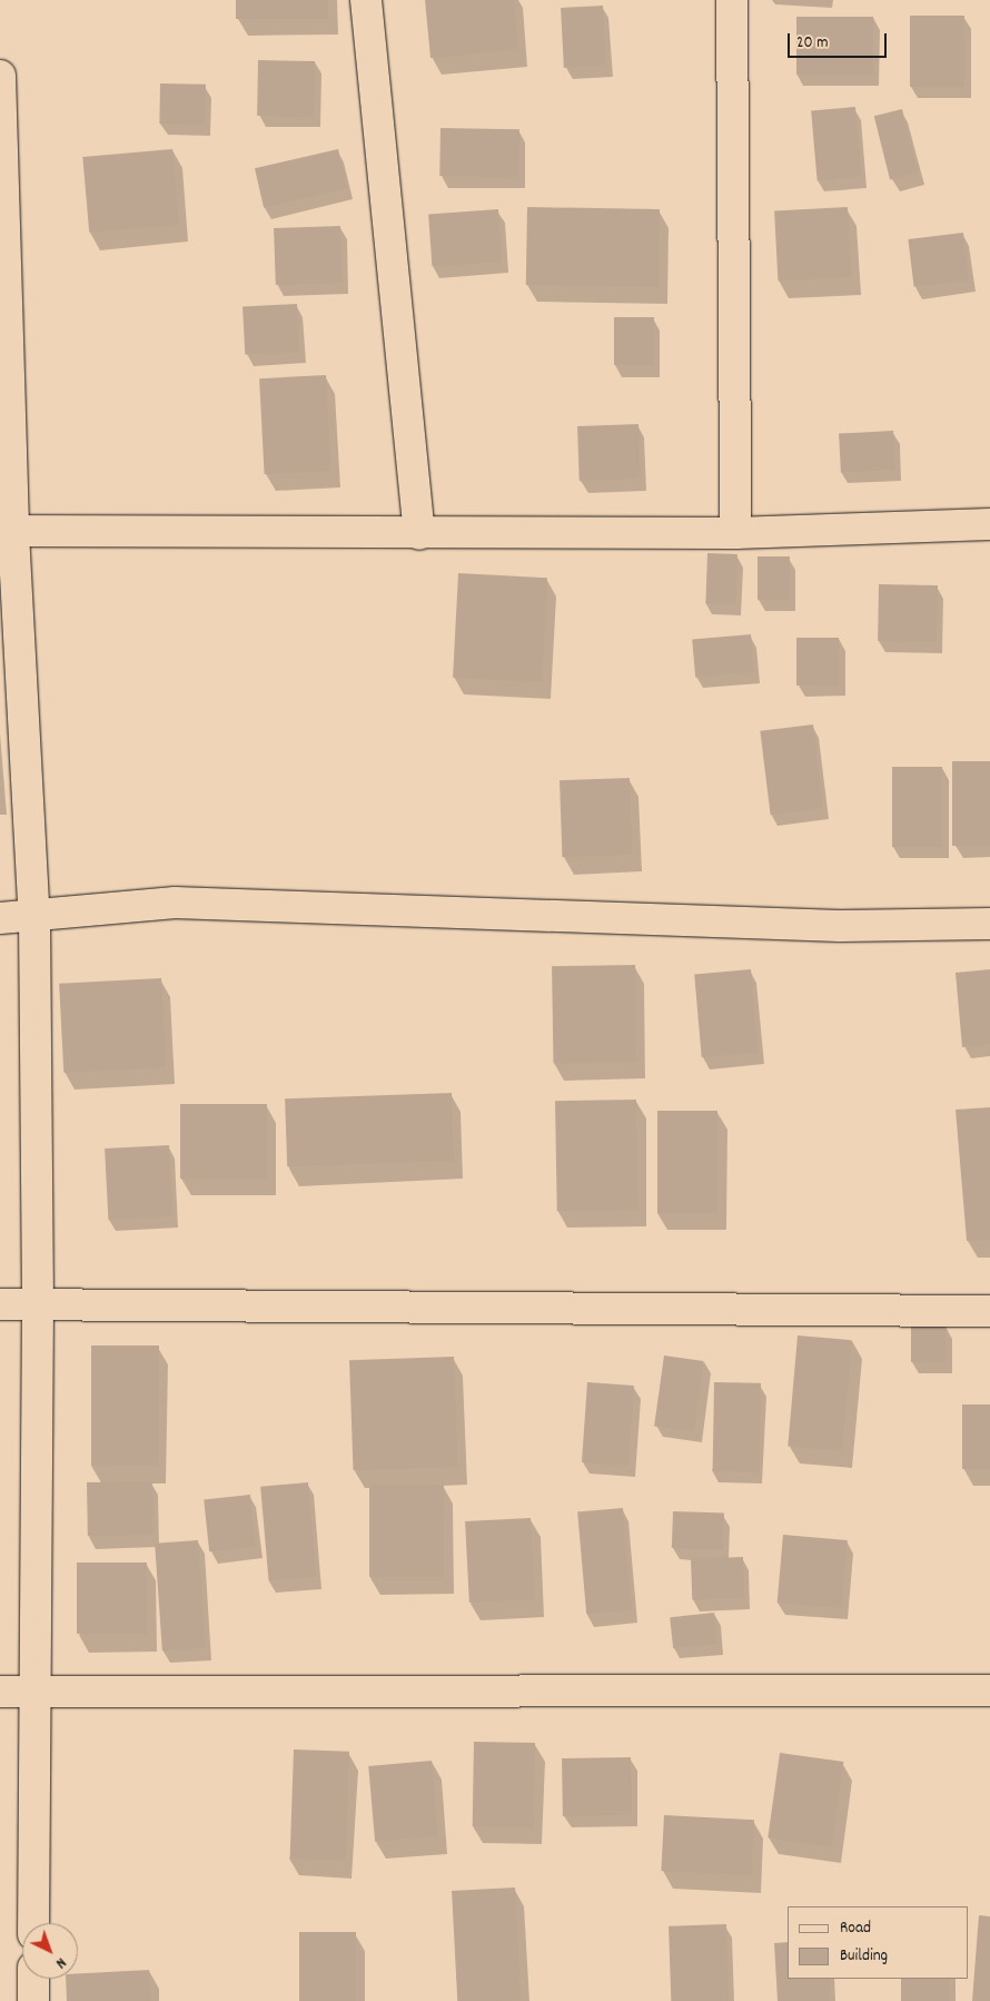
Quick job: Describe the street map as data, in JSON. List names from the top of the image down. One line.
{"legend":["Road","Building"],"scale_bar":"20 m","north":"bottom right"}
